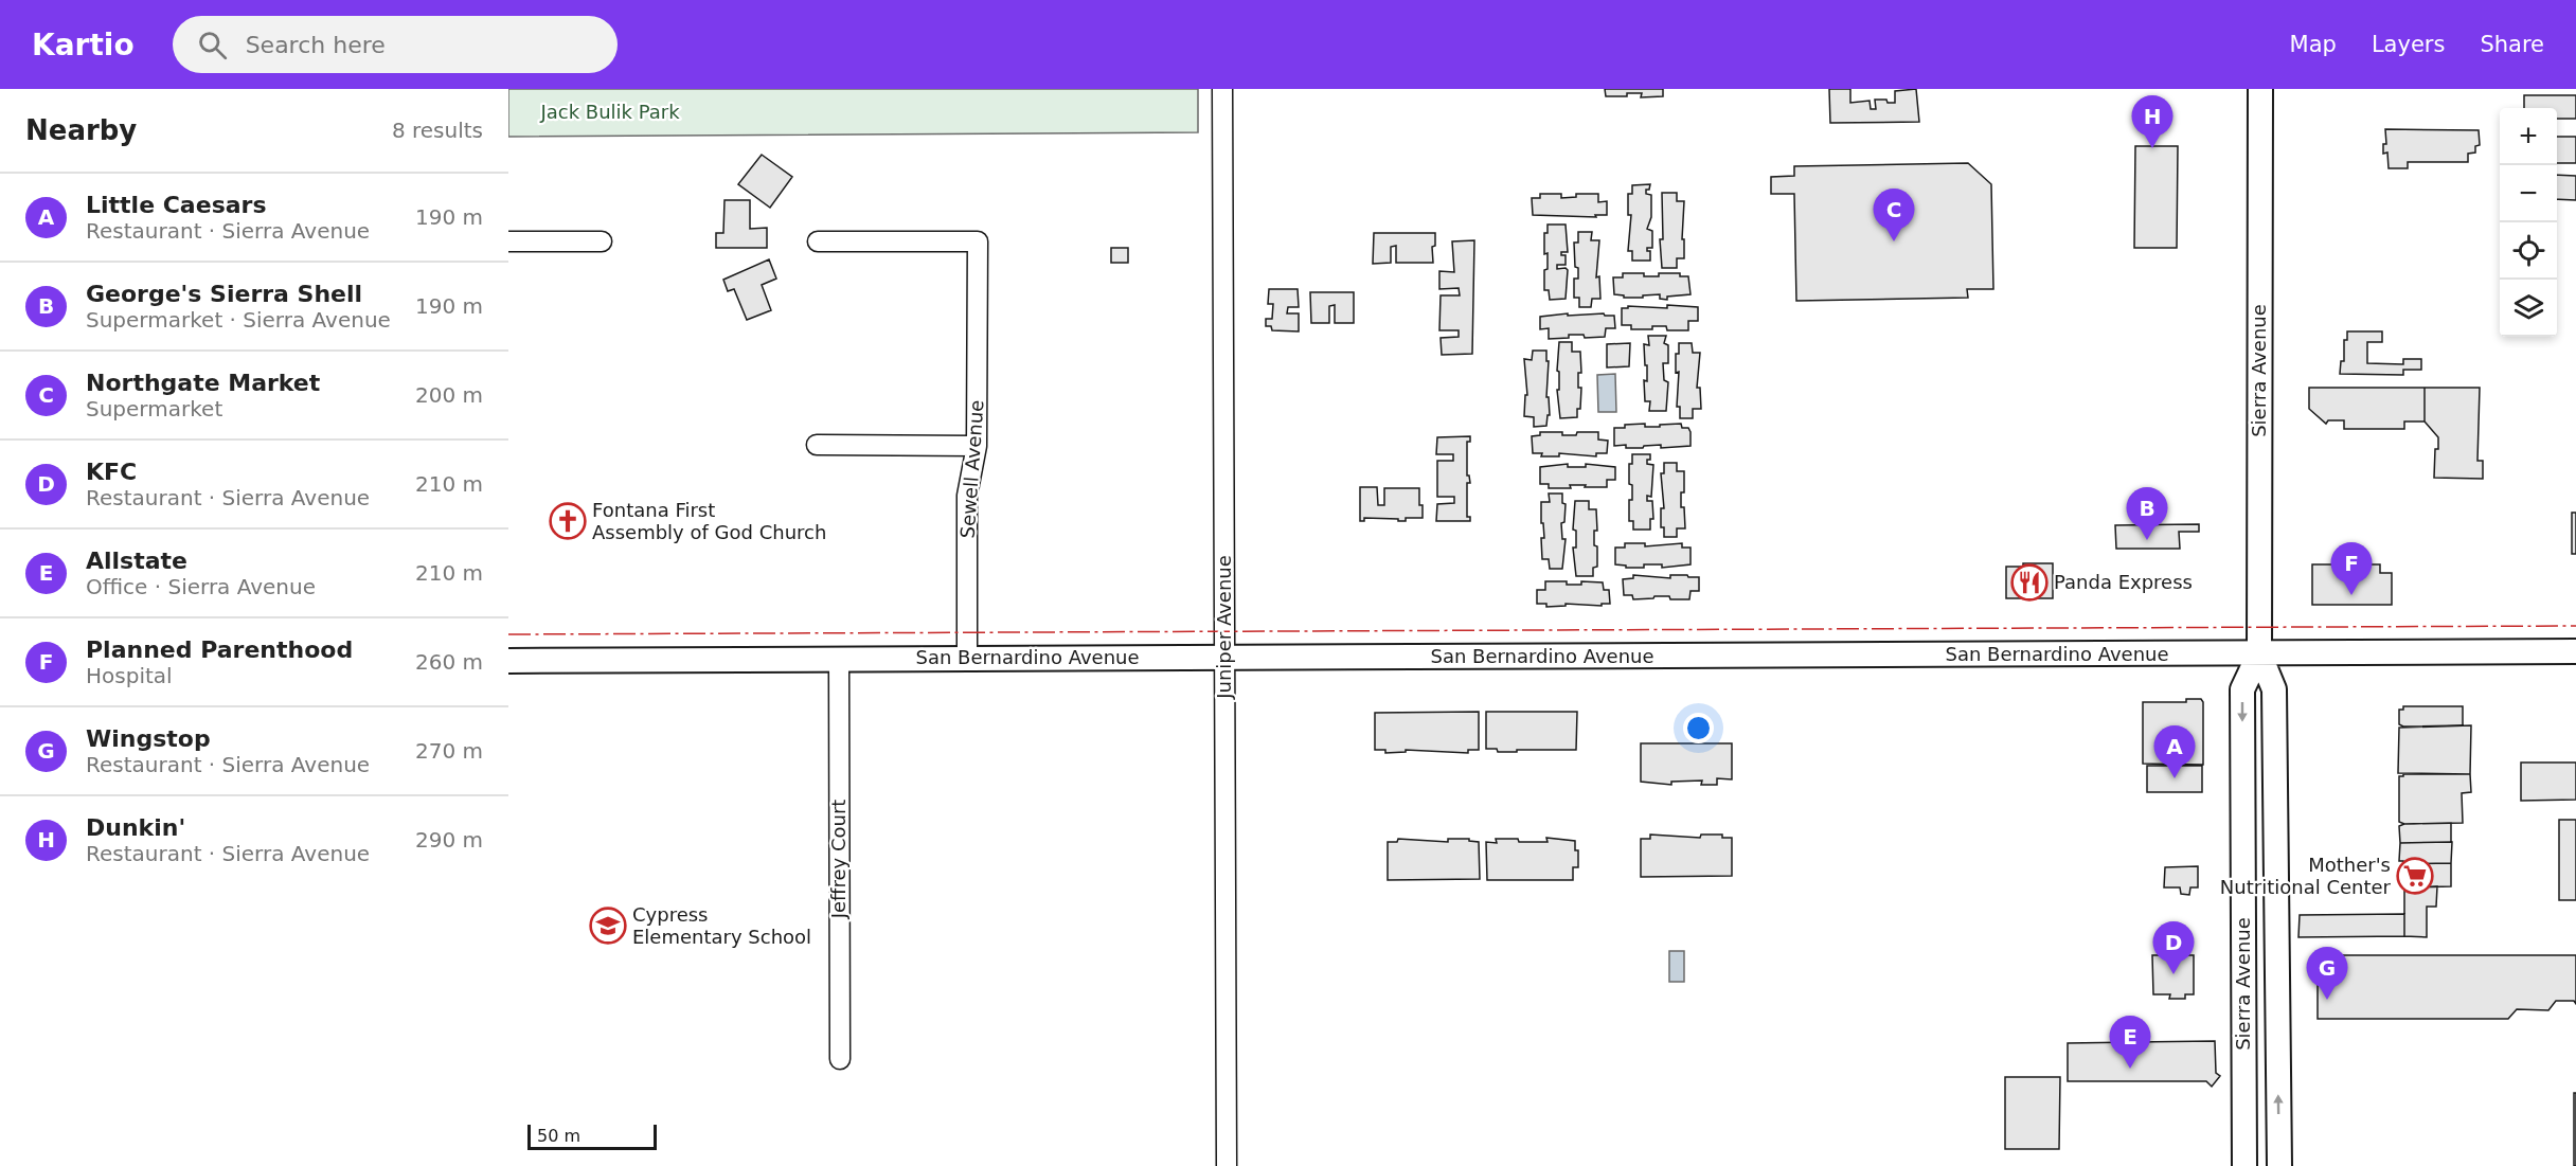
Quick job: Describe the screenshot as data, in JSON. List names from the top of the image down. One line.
{"streets":{"main road":["Sierra Avenue","San Bernardino Avenue"],"street":["Sewell Avenue","Juniper Avenue","Jeffrey Court"]},"crossings":[["Sierra Avenue","San Bernardino Avenue"],["Sewell Avenue","San Bernardino Avenue"],["Juniper Avenue","San Bernardino Avenue"],["San Bernardino Avenue","Jeffrey Court"]],"parks":["Jack Bulik Park"],"places":{"church":["Fontana First Assembly of God Church"],"restaurant":["Panda Express"],"supermarket":["Mother's Nutritional Center"],"school or university":["Cypress Elementary School"]},"scale_bar":"50 m","page":{"header":"Kartio","search":"Search here","nav":["Map","Layers","Share"],"heading":["Nearby","8 results"],"pins":["H","C","B","F","A","D","G","E"],"map_buttons":["+","−"],"list":[{"mark":"A","name":"Little Caesars","note":"Restaurant · Sierra Avenue","value":"190 m"},{"mark":"B","name":"George's Sierra Shell","note":"Supermarket · Sierra Avenue","value":"190 m"},{"mark":"C","name":"Northgate Market","note":"Supermarket","value":"200 m"},{"mark":"D","name":"KFC","note":"Restaurant · Sierra Avenue","value":"210 m"},{"mark":"E","name":"Allstate","note":"Office · Sierra Avenue","value":"210 m"},{"mark":"F","name":"Planned Parenthood","note":"Hospital","value":"260 m"},{"mark":"G","name":"Wingstop","note":"Restaurant · Sierra Avenue","value":"270 m"},{"mark":"H","name":"Dunkin'","note":"Restaurant · Sierra Avenue","value":"290 m"}],"scale":"50 m"}}
